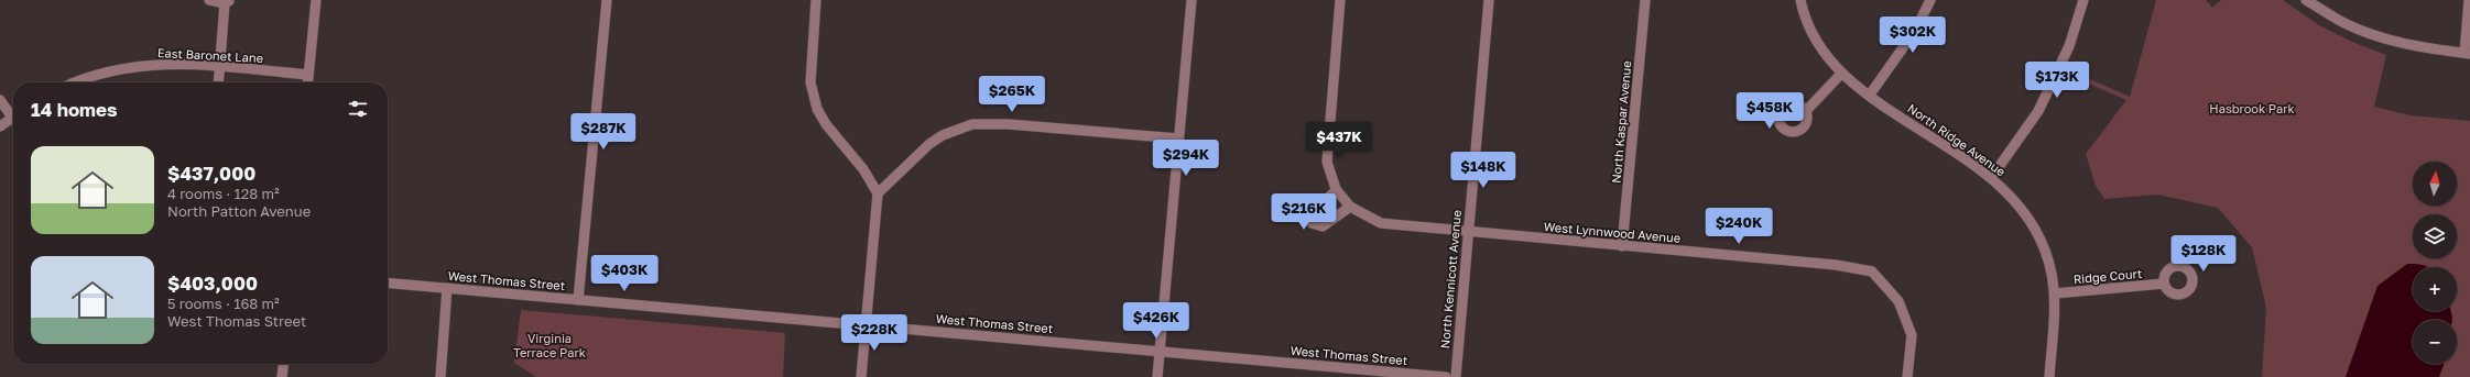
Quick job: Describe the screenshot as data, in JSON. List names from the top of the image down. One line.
{"streets":{"street":["East Baronet Lane","North Kaspar Avenue","North Ridge Avenue","West Lynnwood Avenue","Ridge Court","North Kennicott Avenue","West Thomas Street"]},"crossings":[["North Kaspar Avenue","West Lynnwood Avenue"],["North Ridge Avenue","Ridge Court"],["West Lynnwood Avenue","North Kennicott Avenue"]],"parks":["Hasbrook Park","Virginia Terrace Park"],"north":"top","page":{"price":["$302K","$173K","$265K","$458K","$287K","$437K","$294K","$148K","$216K","$240K","$128K","$403K","$426K","$228K"],"heading":"14 homes","list":[{"name":"$437,000","note":"4 rooms · 128 m² · North Patton Avenue"},{"name":"$403,000","note":"5 rooms · 168 m² · West Thomas Street"}],"map_buttons":["+","−"]}}
